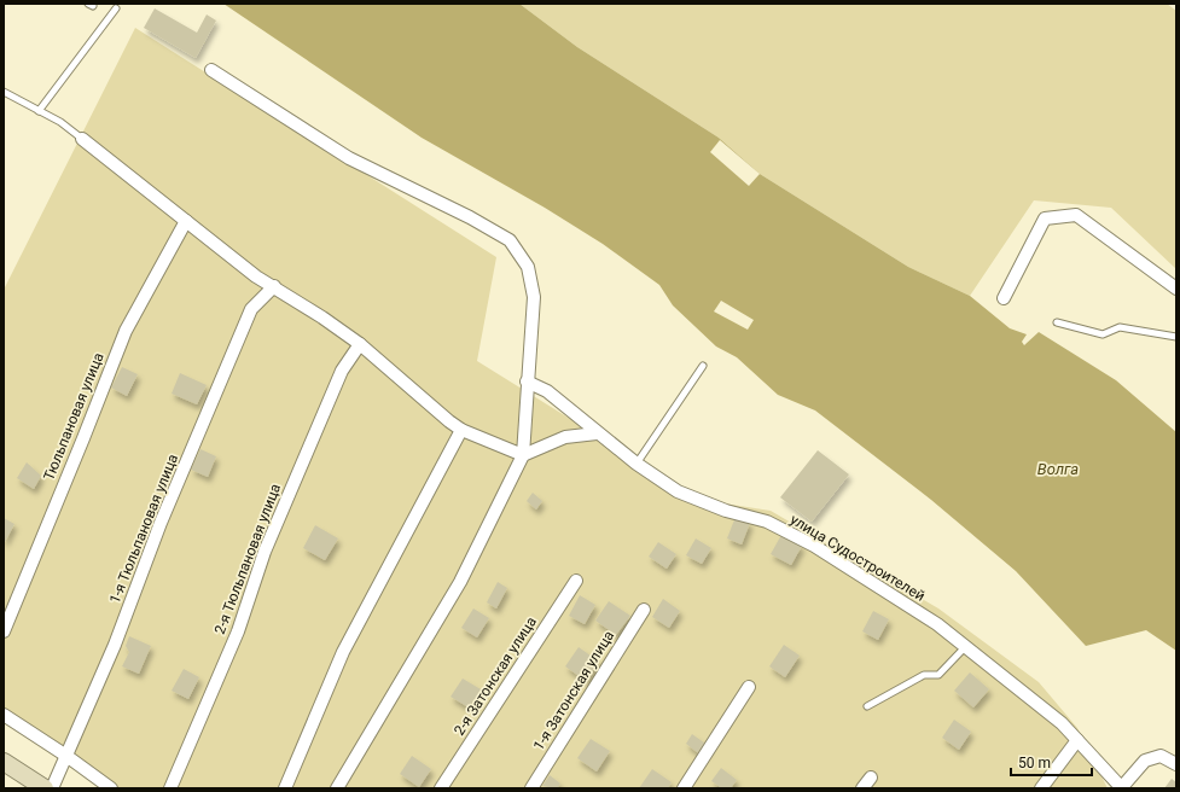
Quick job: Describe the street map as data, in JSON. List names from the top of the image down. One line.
{"streets":{"street":["Тюльпановая улица","1-я Тюльпановая улица","улица Судостроителей","2-я Тюльпановая улица","2-я Затонская улица","1-я Затонская улица"]},"water":["Волга"],"scale_bar":"50 m"}
